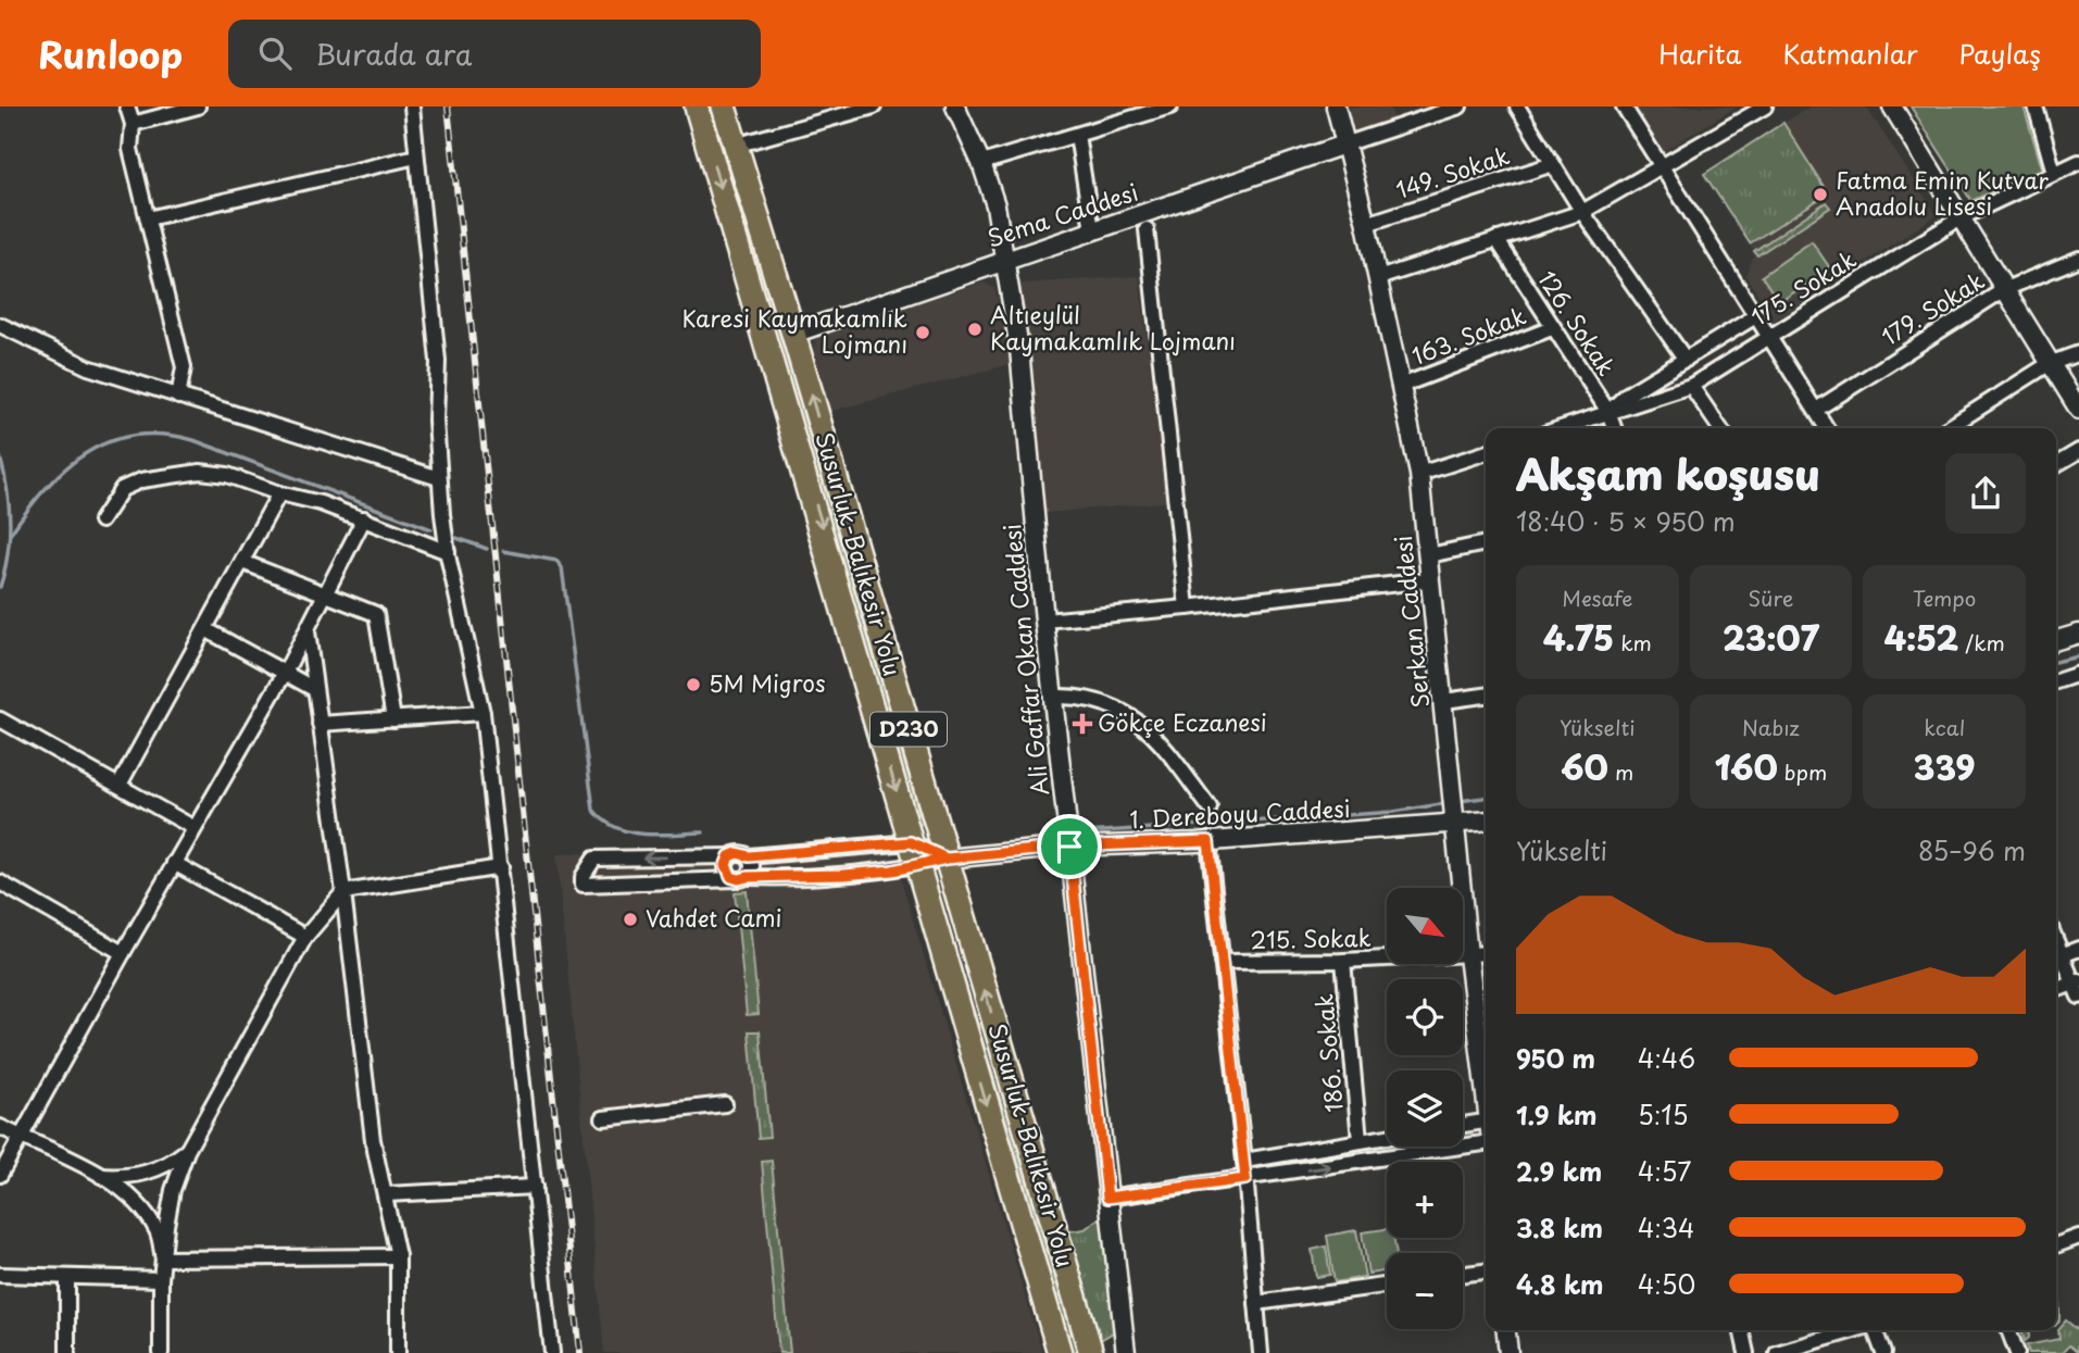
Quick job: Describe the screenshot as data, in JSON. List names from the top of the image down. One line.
{"streets":{"highway":["Susurluk-Balıkesir Yolu","D230"],"main road":["Sema Caddesi","Serkan Caddesi","Ali Gaffar Okan Caddesi","1. Dereboyu Caddesi"],"street":["149. Sokak","175. Sokak","179. Sokak","126. Sokak","163. Sokak","215. Sokak","186. Sokak"]},"crossings":[["149. Sokak","Serkan Caddesi"],["Sema Caddesi","Susurluk-Balıkesir Yolu"],["Sema Caddesi","Serkan Caddesi"],["Sema Caddesi","Ali Gaffar Okan Caddesi"],["175. Sokak","126. Sokak"],["126. Sokak","163. Sokak"],["163. Sokak","Serkan Caddesi"],["Susurluk-Balıkesir Yolu","1. Dereboyu Caddesi"],["Serkan Caddesi","1. Dereboyu Caddesi"],["Serkan Caddesi","215. Sokak"],["Ali Gaffar Okan Caddesi","1. Dereboyu Caddesi"],["215. Sokak","186. Sokak"]],"places":{"other":["Fatma Emin Kutvar Anadolu Lisesi","Altıeylül Kaymakamlık Lojmanı","Karesi Kaymakamlık Lojmanı","5M Migros","Vahdet Cami"],"health":["Gökçe Eczanesi"]},"north":"bottom right","page":{"header":"Runloop","search":"Burada ara","nav":["Harita","Katmanlar","Paylaş"],"heading":["Akşam koşusu","18:40 · 5 × 950 m"],"stats":[["Mesafe","4.75 km"],["Süre","23:07"],["Tempo","4:52 /km"],["Yükselti","60 m"],["Nabız","160 bpm"],["kcal","339"]],"chart":["Yükselti","85–96 m"],"map_buttons":["+","−"],"list":[{"name":"950 m","note":"4:46"},{"name":"1.9 km","note":"5:15"},{"name":"2.9 km","note":"4:57"},{"name":"3.8 km","note":"4:34"},{"name":"4.8 km","note":"4:50"}]}}
